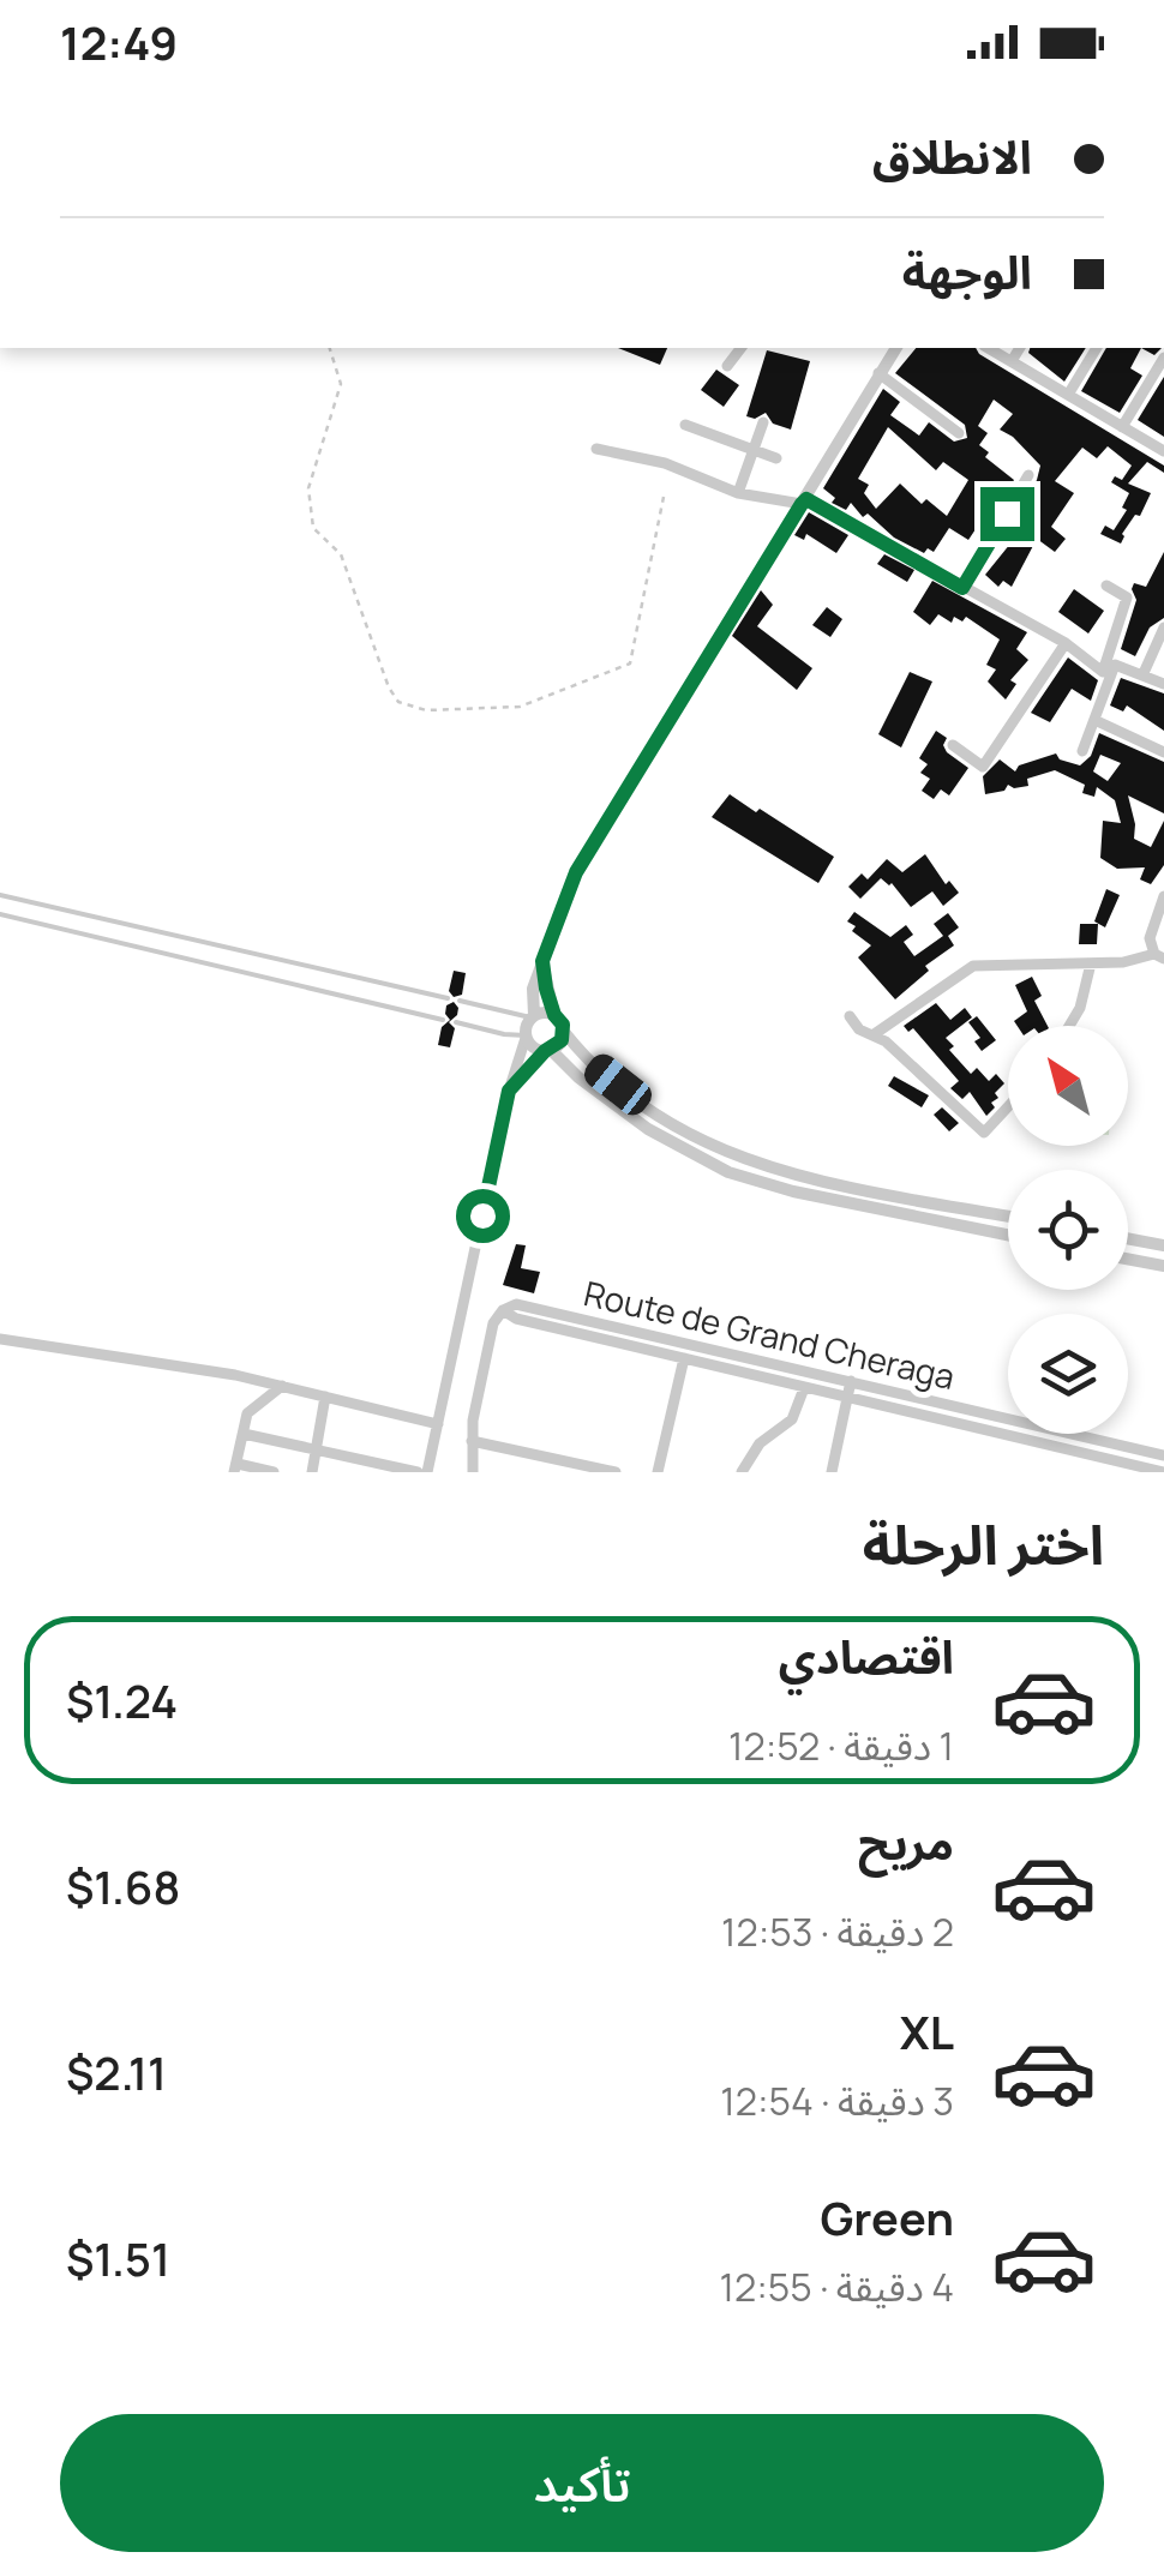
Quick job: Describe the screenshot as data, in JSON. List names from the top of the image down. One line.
{"streets":{"street":["Route de Grand Cheraga"]},"north":"top left","page":{"status":"12:49","banner":["الانطلاق","الوجهة"],"heading":"اختر الرحلة","list":[{"name":"اقتصادي","note":"1 دقيقة · 12:52","value":"$1.24"},{"name":"مريح","note":"2 دقيقة · 12:53","value":"$1.68"},{"name":"XL","note":"3 دقيقة · 12:54","value":"$2.11"},{"name":"Green","note":"4 دقيقة · 12:55","value":"$1.51"}],"buttons":"تأكيد"}}
